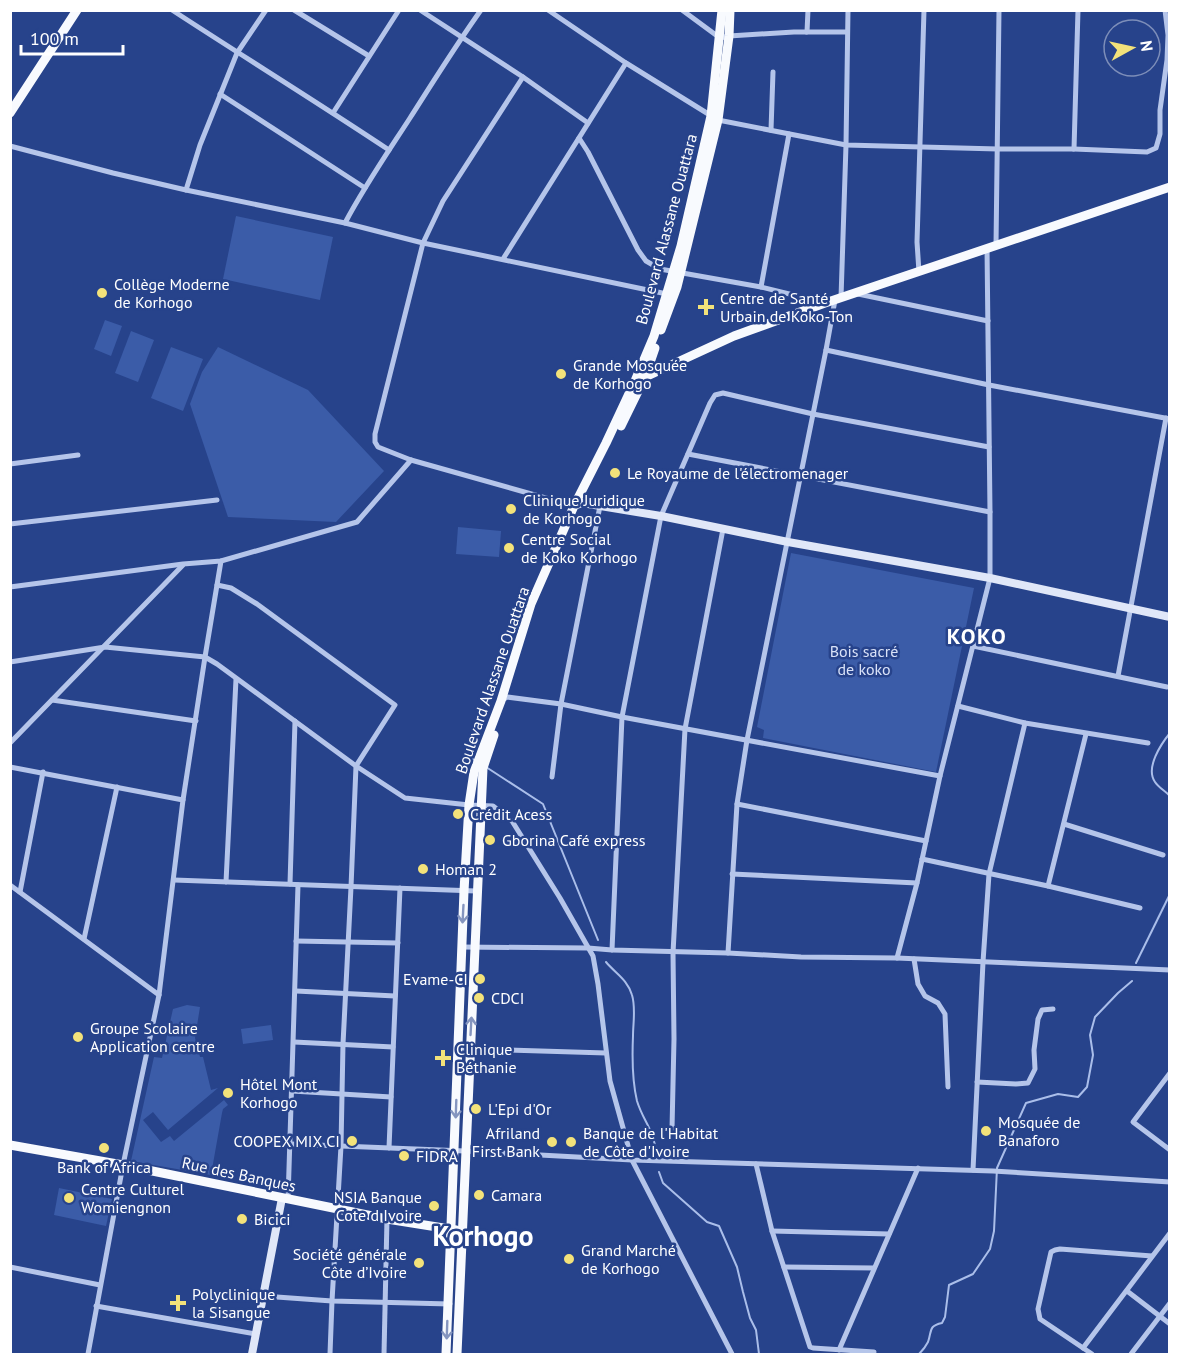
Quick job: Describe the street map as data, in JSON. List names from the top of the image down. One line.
{"streets":{"main road":["Boulevard Alassane Ouattara","Rue des Banques"]},"crossings":[["Boulevard Alassane Ouattara","Rue des Banques"]],"districts":["KOKO","Korhogo"],"parks":["Bois sacré de koko"],"places":{"other":["Collège Moderne de Korhogo","Grande Mosquée de Korhogo","Le Royaume de l'électromenager","Clinique Juridique de Korhogo","Centre Social de Koko Korhogo","Crédit Acess","Gborina Café express","Homan 2","Evame-CI","CDCI","Groupe Scolaire Application centre","Hôtel Mont Korhogo","L'Epi d'Or","Mosquée de Banaforo","COOPEX MIX CI","Afriland First Bank","Banque de l'Habitat de Côte d'Ivoire","Bank of Africa","FIDRA","Camara","Centre Culturel Womiengnon","NSIA Banque Cote d Ivoire","Bicici","Grand Marché de Korhogo","Société générale Côte d’Ivoire"],"health":["Centre de Santé Urbain de Koko-Ton","Clinique Béthanie","Polyclinique la Sisangue"]},"scale_bar":"100 m","north":"right"}
